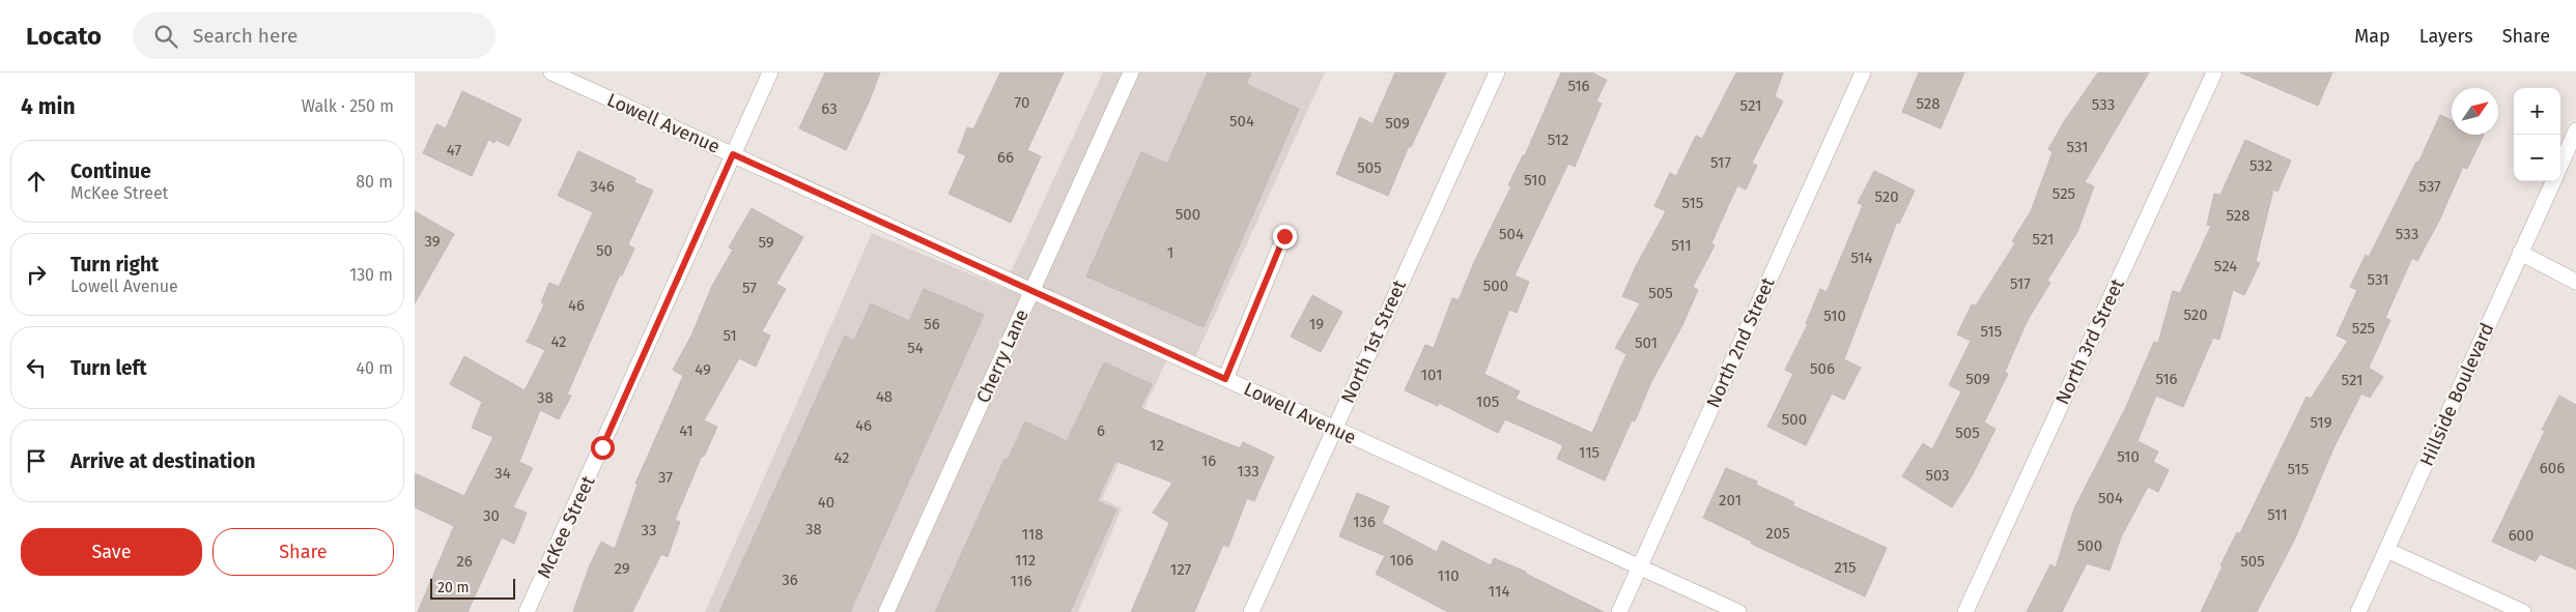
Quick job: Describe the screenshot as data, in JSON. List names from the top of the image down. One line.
{"streets":{"street":["Lowell Avenue","North 1st Street","North 3rd Street","North 2nd Street","Cherry Lane","Hillside Boulevard","McKee Street"]},"crossings":[["Lowell Avenue","North 1st Street"],["Lowell Avenue","North 2nd Street"],["Lowell Avenue","Cherry Lane"],["Lowell Avenue","McKee Street"]],"house_numbers":["516","70","528","533","521","63","504","509","512","531","47","66","517","532","505","510","346","537","525","520","515","500","528","504","533","521","39","59","511","50","1","514","524","531","517","500","57","505","46","520","510","56","19","525","515","51","42","501","54","506","49","101","509","516","521","48","38","105","500","519","46","41","6","505","12","115","510","42","16","606","515","133","34","503","37","504","201","40","511","30","136","38","33","205","118","600","500","112","106","26","505","215","29","127","110","36","116","114"],"scale_bar":"20 m","north":"top right","page":{"header":"Locato","search":"Search here","nav":["Map","Layers","Share"],"heading":["4 min","Walk · 250 m"],"map_buttons":["+","−"],"list":[["Continue","McKee Street","80 m"],["Turn right","Lowell Avenue","130 m"],["Turn left","40 m"],"Arrive at destination"],"buttons":["Save","Share"],"scale":"20 m"}}
